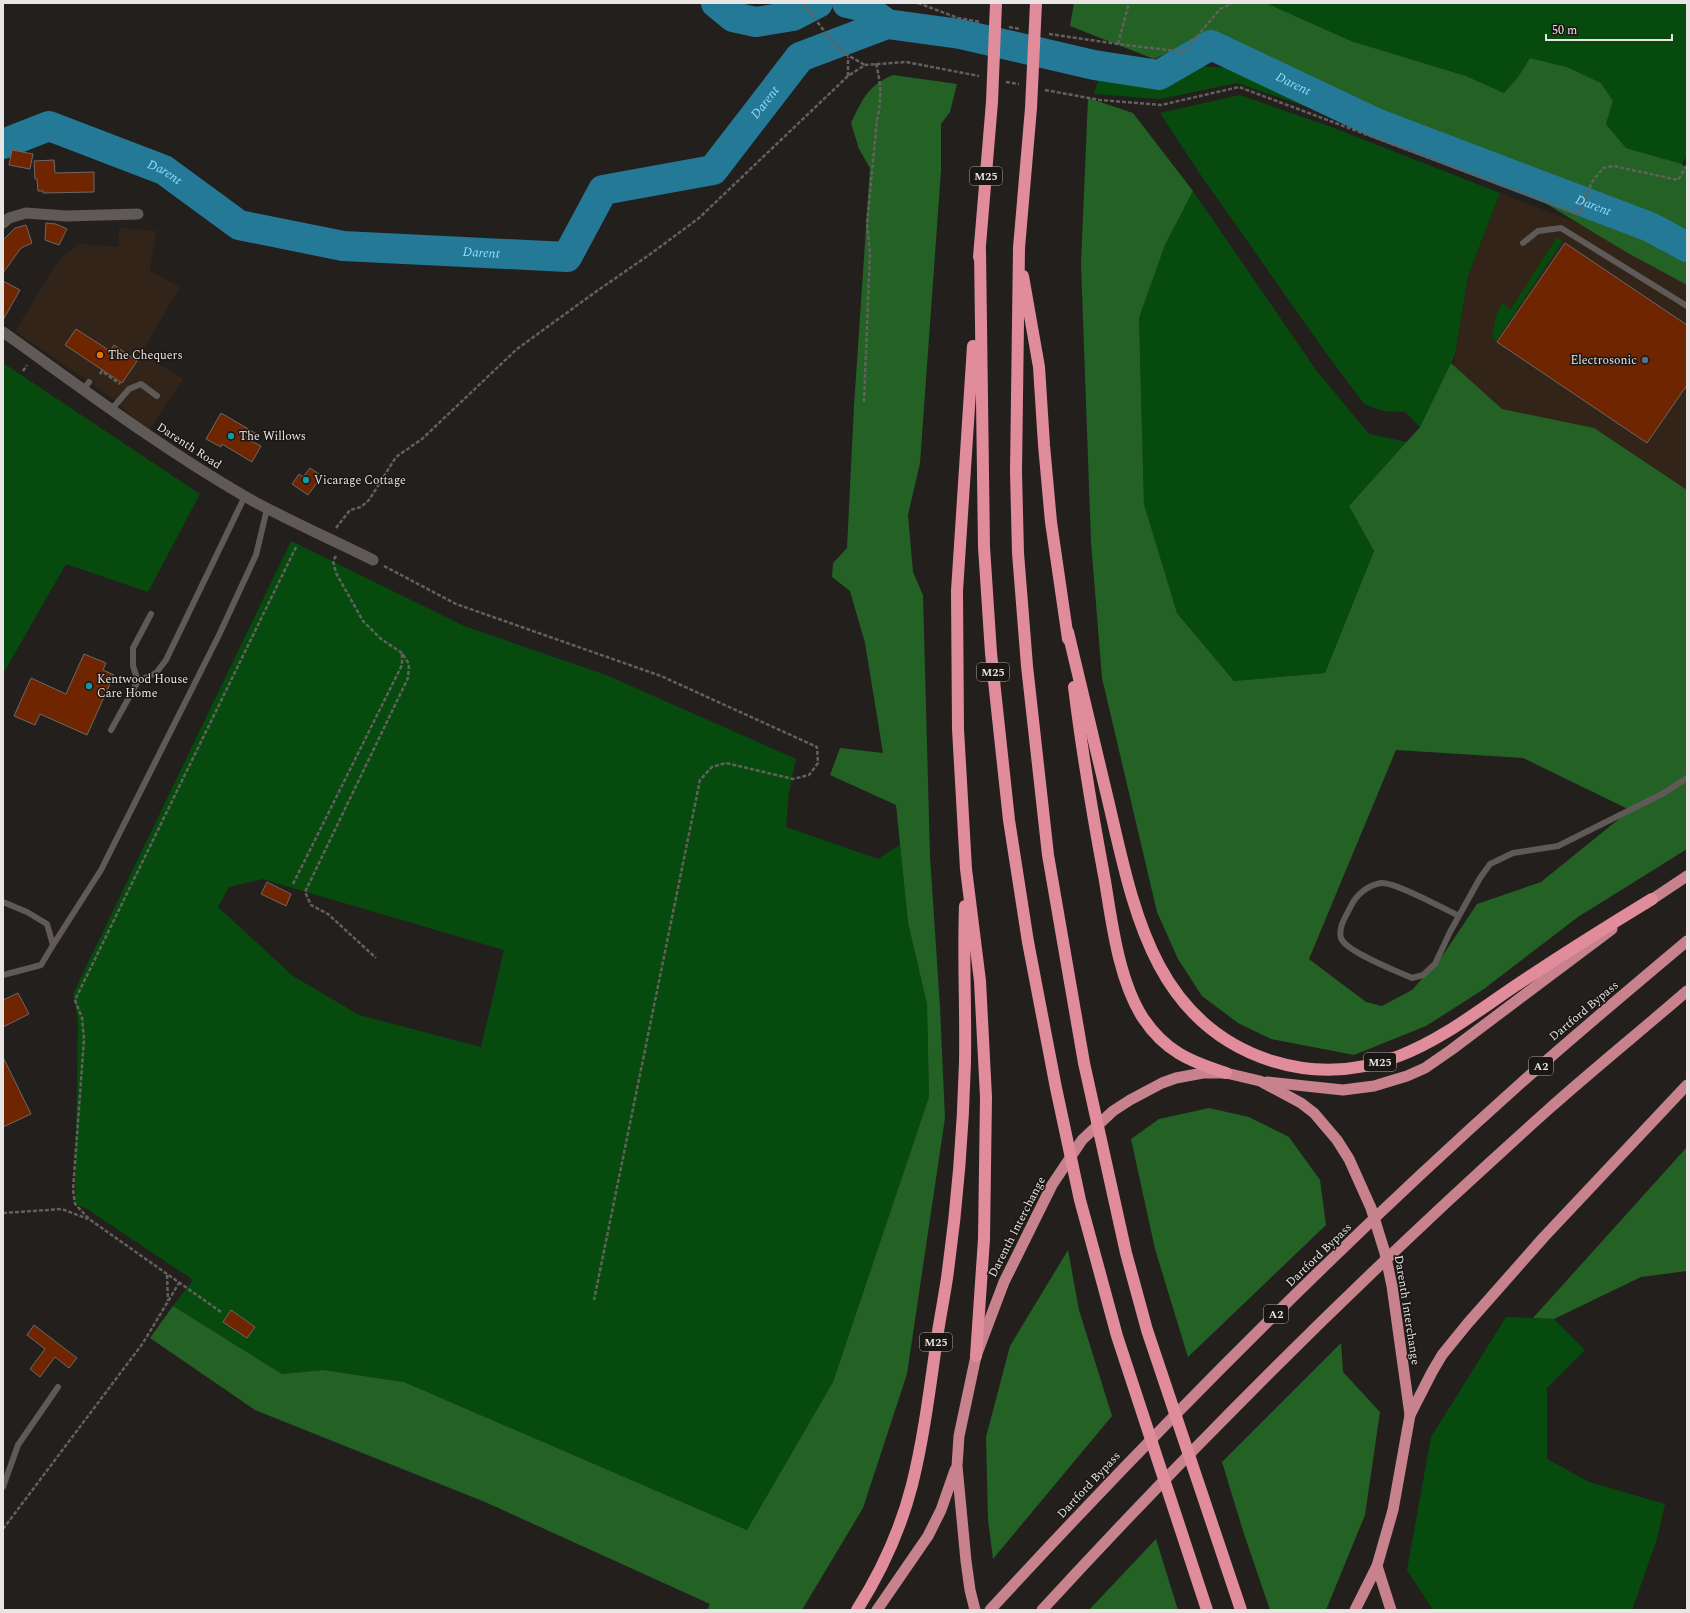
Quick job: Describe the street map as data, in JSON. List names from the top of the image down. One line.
{"streets":{"highway":["M25","Dartford Bypass","A2","Darenth Interchange"],"street":["Darenth Road"]},"crossings":[["M25","Darenth Interchange"]],"water":["Darent"],"places":["The Chequers","Electrosonic","The Willows","Vicarage Cottage","Kentwood House Care Home"],"scale_bar":"50 m"}
